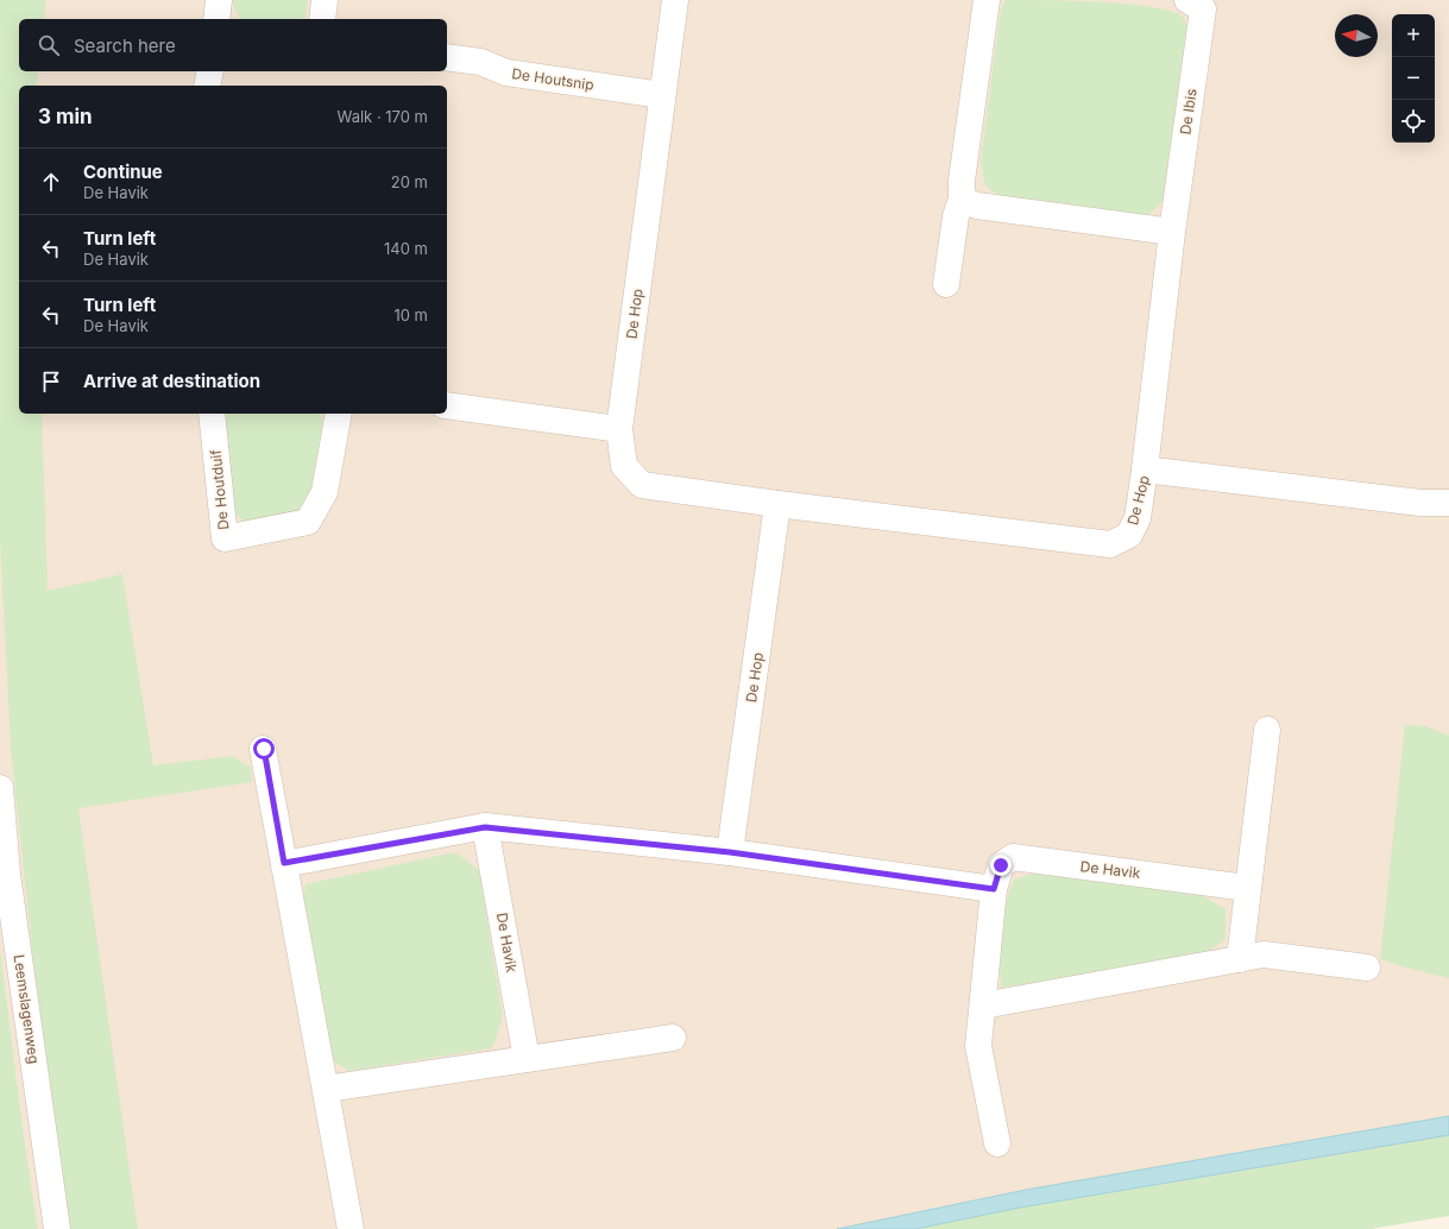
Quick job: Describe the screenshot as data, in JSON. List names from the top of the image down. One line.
{"streets":{"street":["De Houtsnip","De Ibis","De Hop","De Houtduif","De Havik","Leemslagenweg"]},"crossings":[["De Houtsnip","De Hop"],["De Ibis","De Hop"]],"north":"left","page":{"map_buttons":["+","−"],"search":"Search here","heading":["3 min","Walk · 170 m"],"list":[["Continue","De Havik","20 m"],["Turn left","De Havik","140 m"],["Turn left","De Havik","10 m"],"Arrive at destination"]}}
